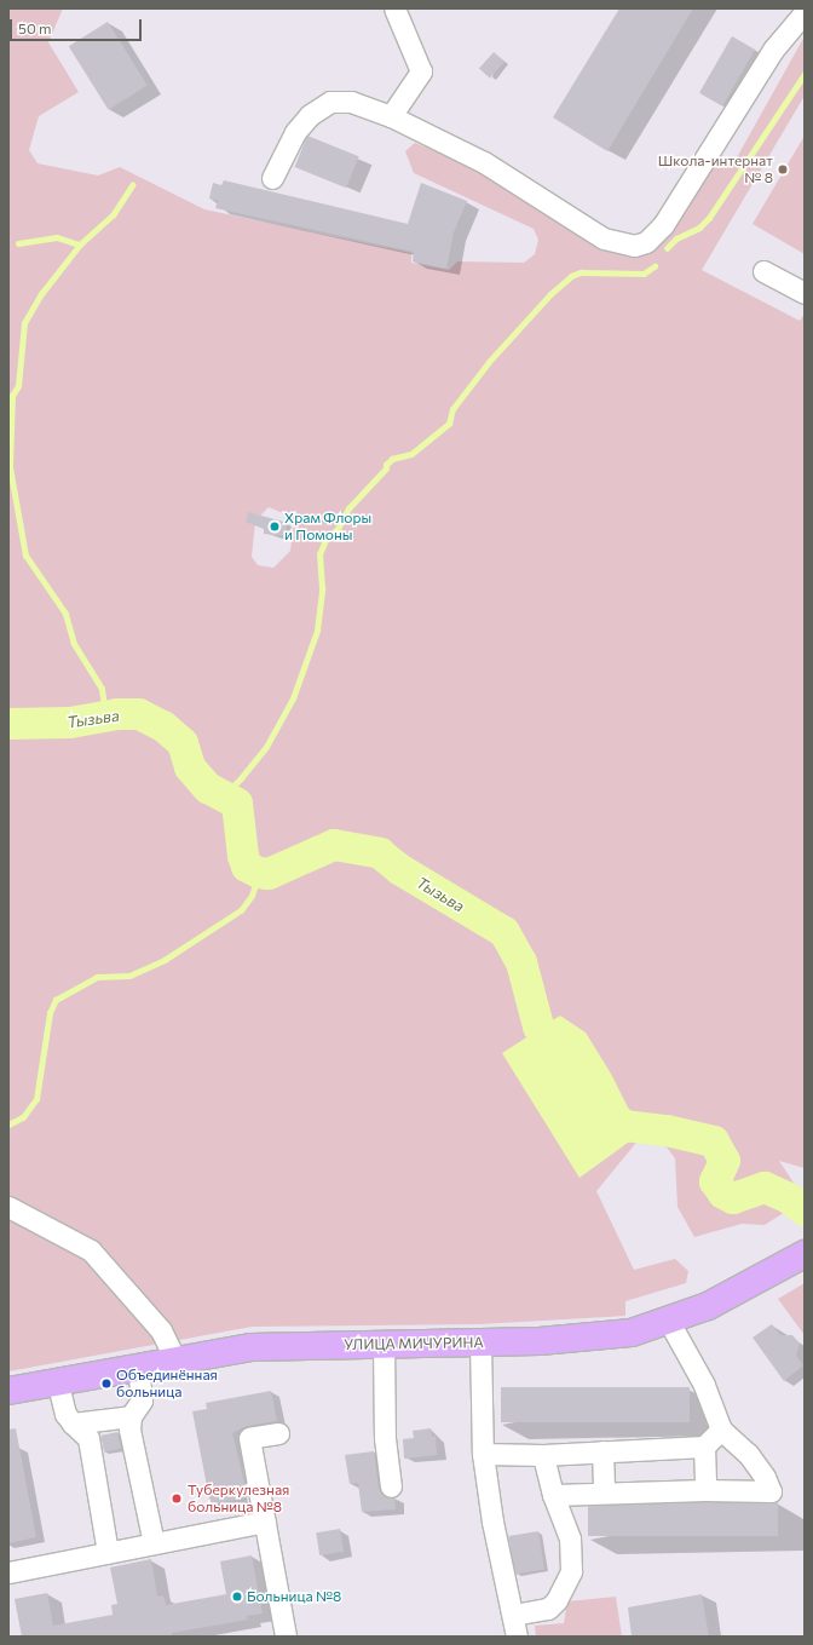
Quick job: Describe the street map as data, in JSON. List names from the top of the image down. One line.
{"streets":{"main road":["УЛИЦА МИЧУРИНА"]},"water":["Тызьва"],"places":["Школа-интернат № 8","Храм Флоры и Помоны","Объединённая больница","Туберкулезная больница №8","Больница №8"],"scale_bar":"50 m"}
